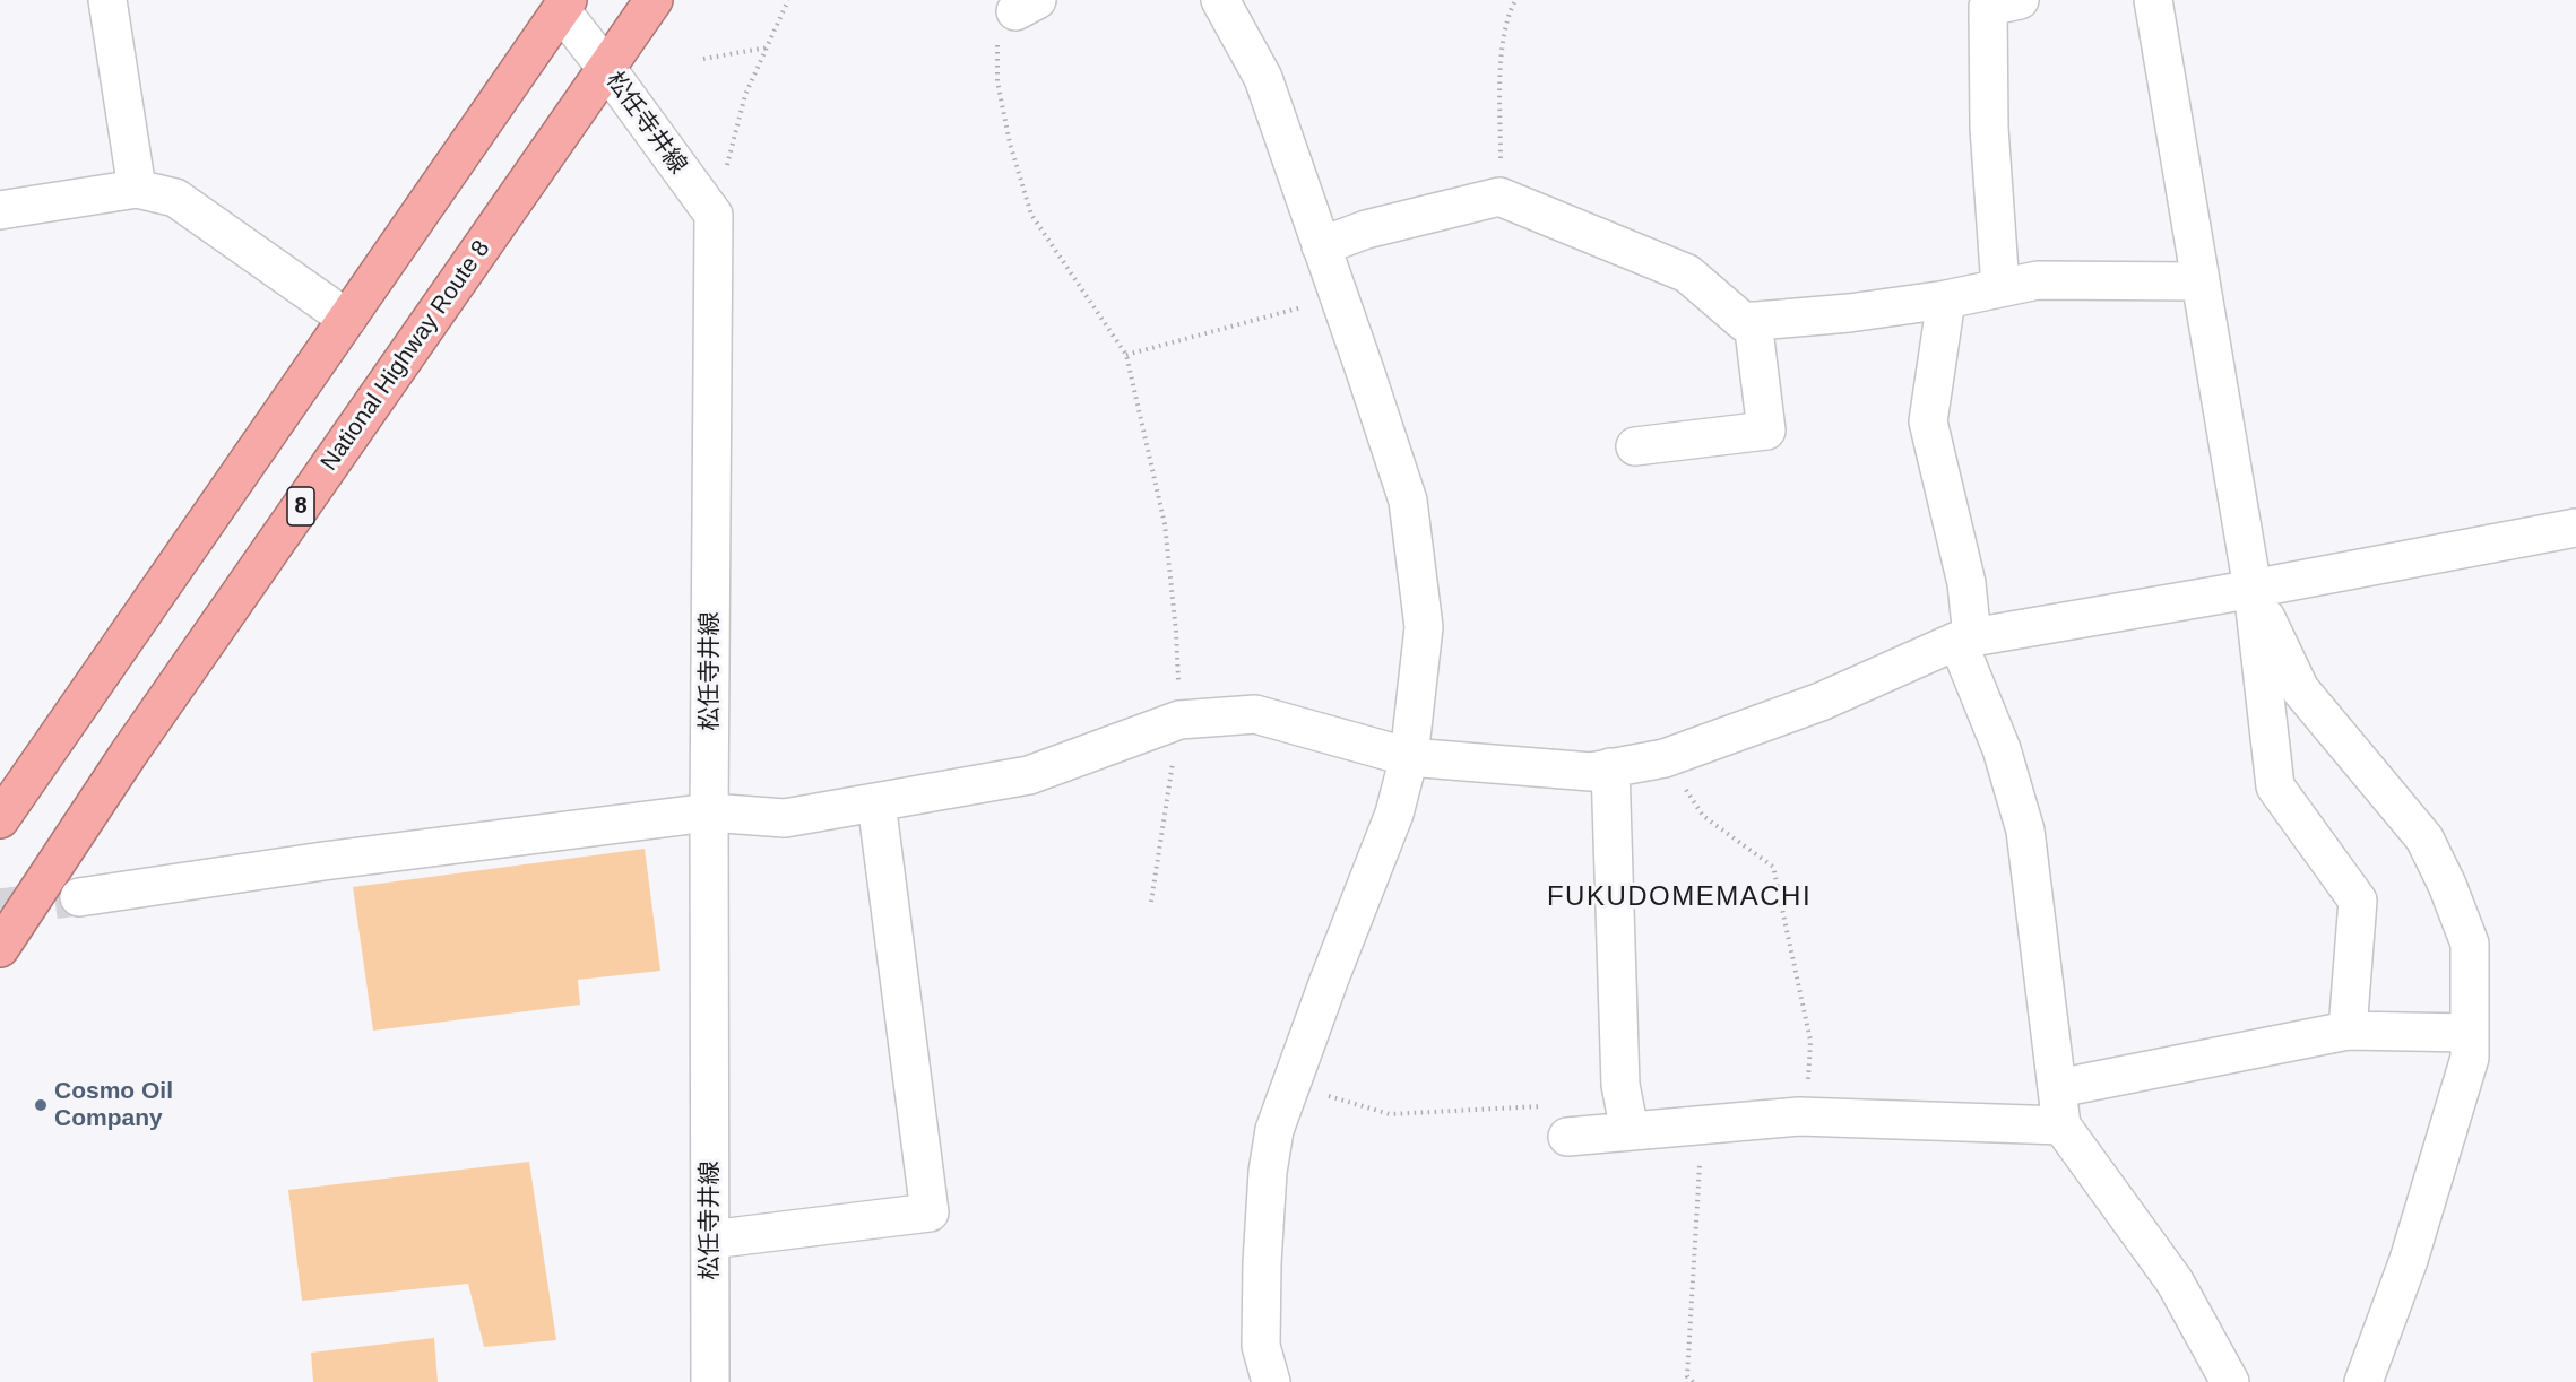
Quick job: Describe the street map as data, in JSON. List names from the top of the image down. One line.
{"streets":{"highway":["National Highway Route 8","8"],"street":["松任寺井線"]},"crossings":[["松任寺井線","National Highway Route 8"]],"districts":["FUKUDOMEMACHI"],"places":["Cosmo Oil Company"]}
